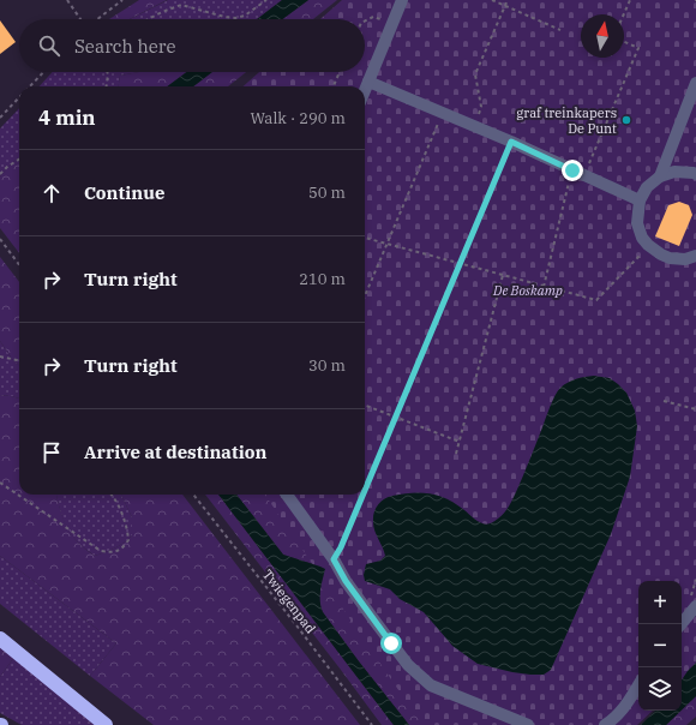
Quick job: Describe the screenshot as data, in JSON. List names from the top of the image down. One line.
{"streets":{"path":["Twiegenpad"]},"parks":["De Boskamp"],"places":["graf treinkapers De Punt"],"north":"top","page":{"search":"Search here","heading":["4 min","Walk · 290 m"],"list":[["Continue","50 m"],["Turn right","210 m"],["Turn right","30 m"],"Arrive at destination"],"map_buttons":["+","−"]}}
